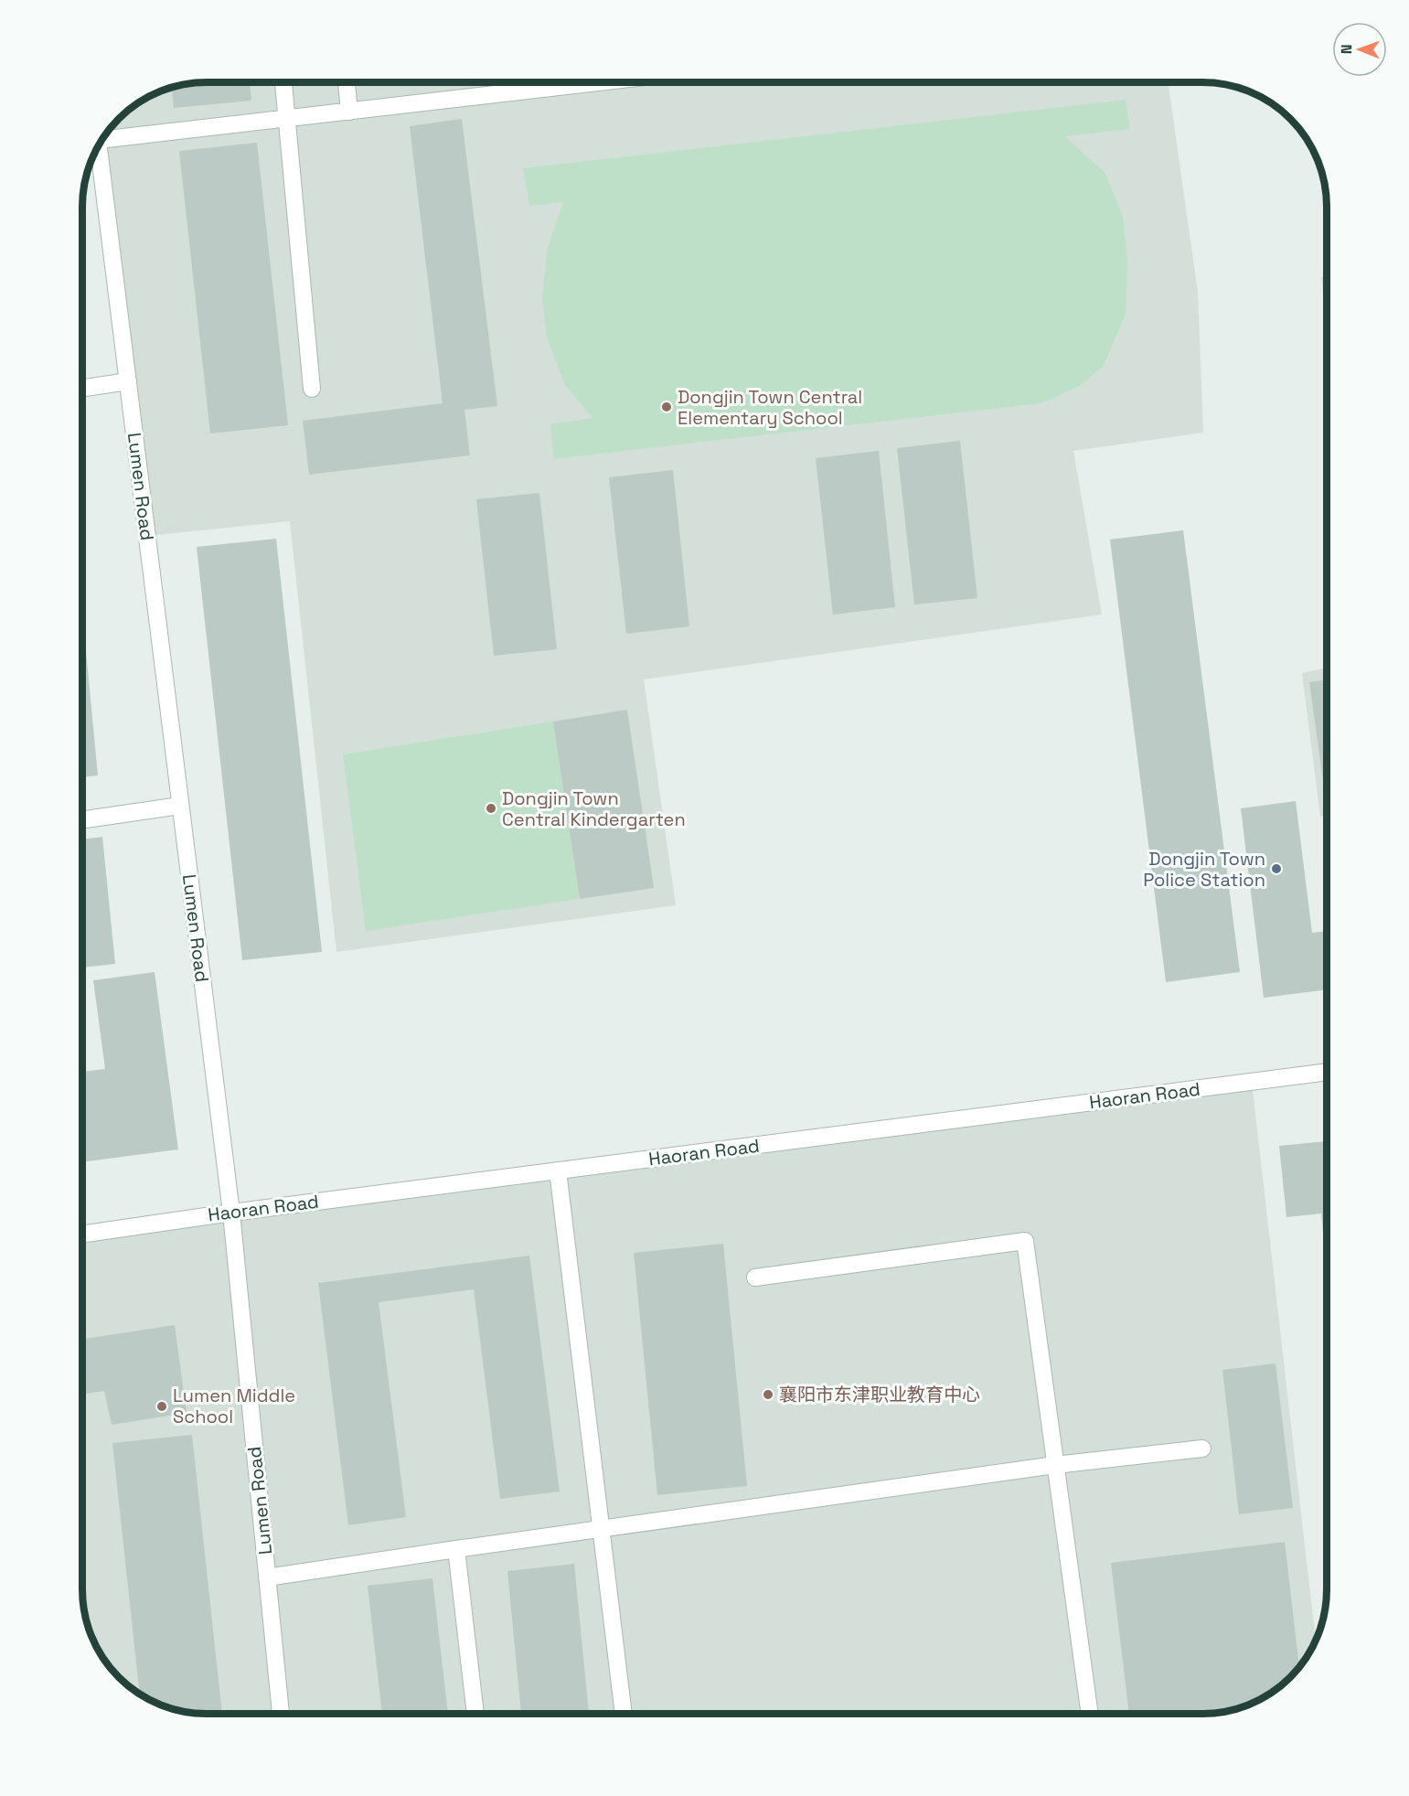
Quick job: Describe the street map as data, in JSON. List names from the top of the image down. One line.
{"streets":{"street":["Lumen Road","Haoran Road"]},"crossings":[["Lumen Road","Haoran Road"]],"places":["Dongjin Town Central Elementary School","Dongjin Town Central Kindergarten","Dongjin Town Police Station","襄阳市东津职业教育中心","Lumen Middle School"],"north":"left"}
